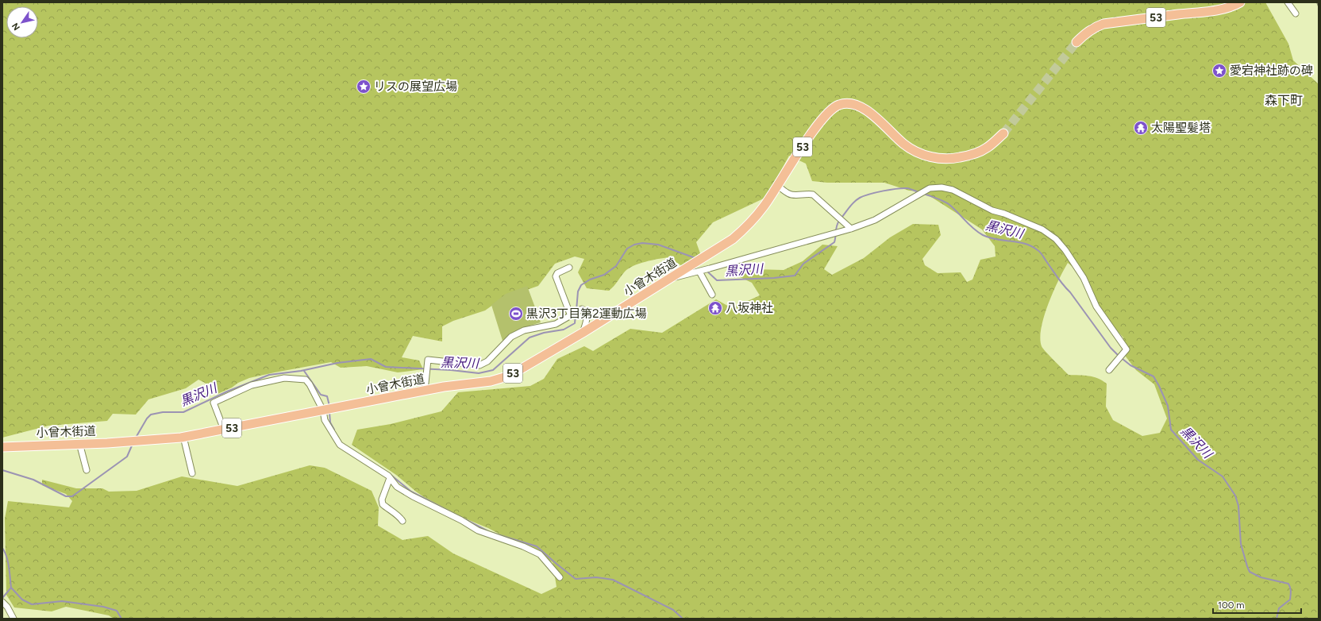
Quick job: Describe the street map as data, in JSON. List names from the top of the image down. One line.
{"streets":{"main road":["53","小曾木街道"]},"districts":["森下町"],"water":["黒沢川"],"places":{"place":["愛宕神社跡の碑","リスの展望広場"],"temple":["太陽聖髪塔","八坂神社"],"sports":["黒沢3丁目第2運動広場"]},"scale_bar":"100 m","north":"bottom left"}
